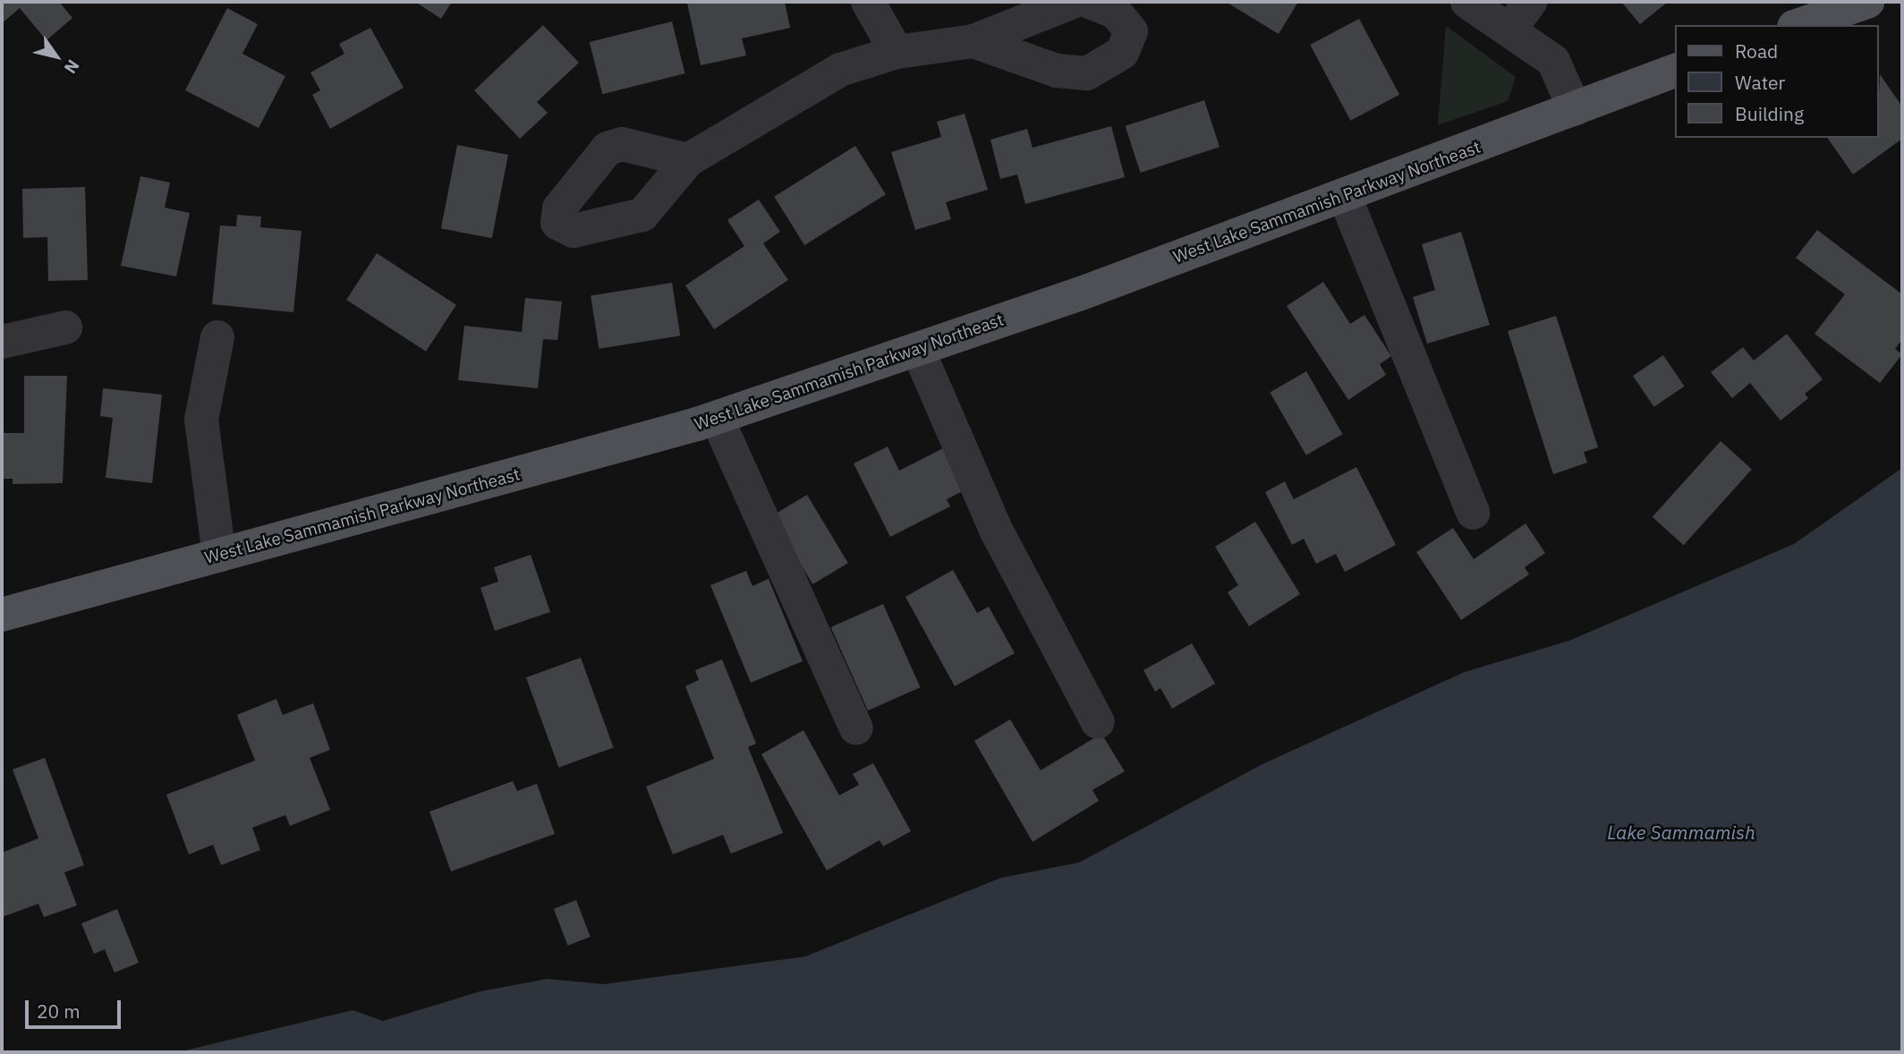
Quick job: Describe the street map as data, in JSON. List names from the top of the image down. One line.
{"streets":{"main road":["West Lake Sammamish Parkway Northeast"]},"water":["Lake Sammamish"],"legend":["Road","Water","Building"],"scale_bar":"20 m","north":"bottom right"}
